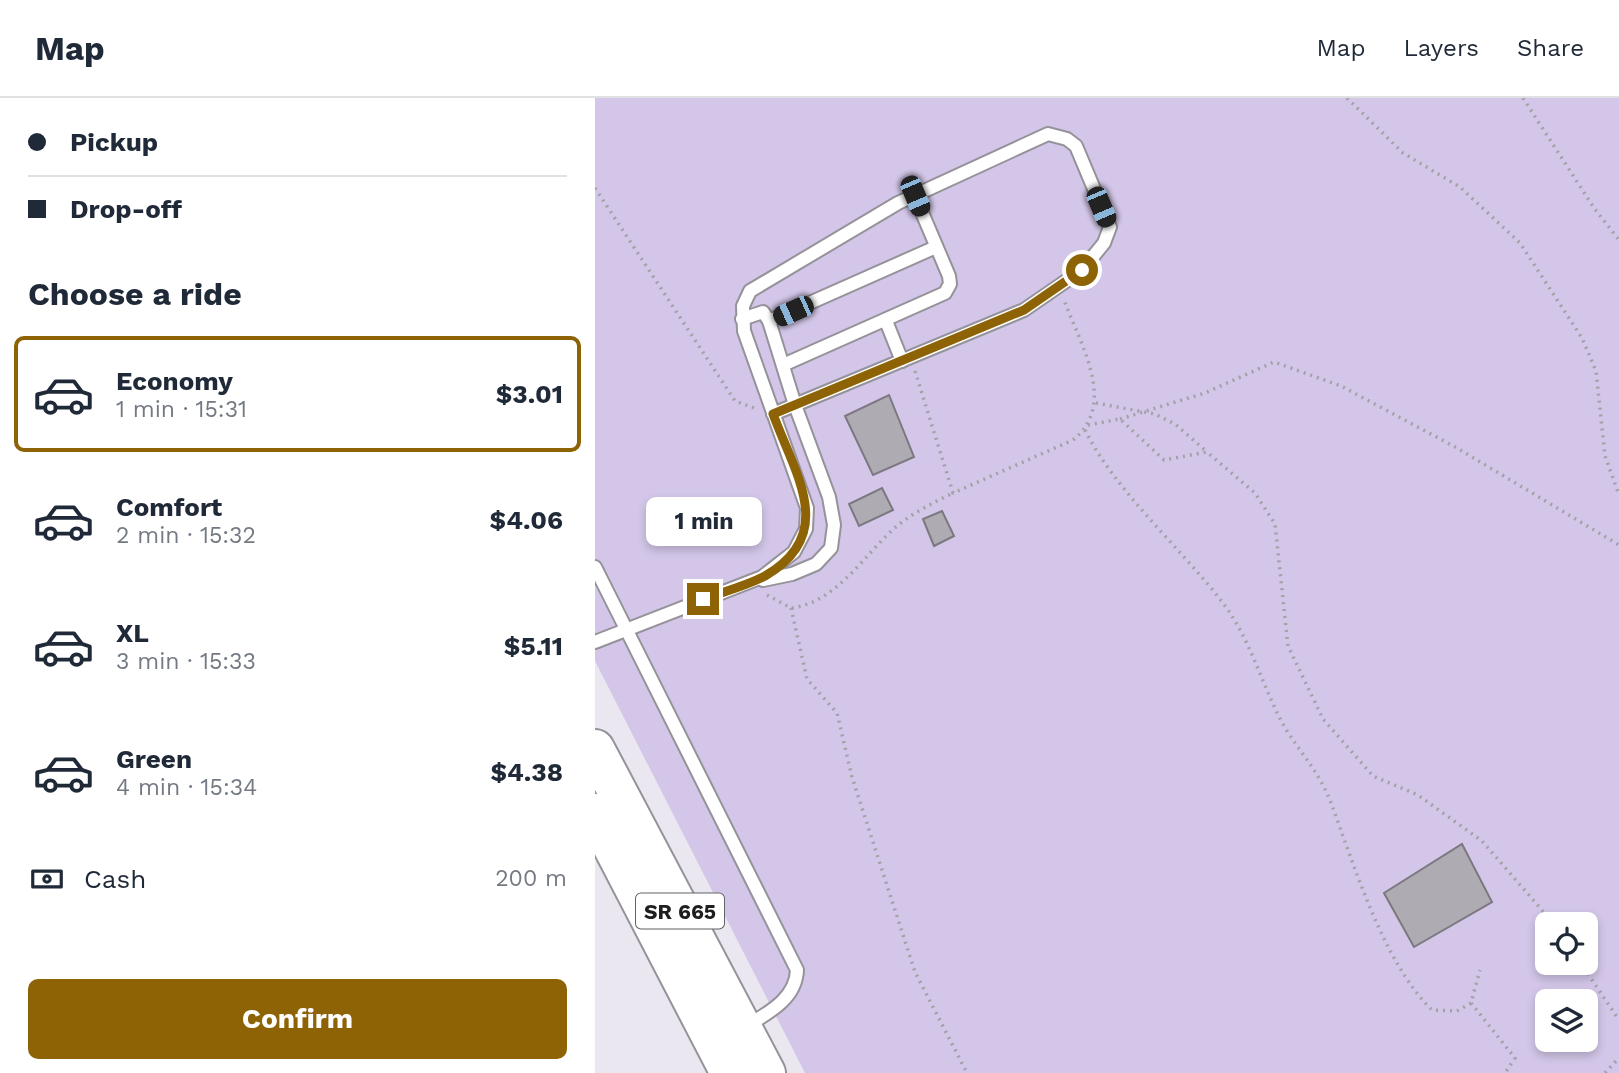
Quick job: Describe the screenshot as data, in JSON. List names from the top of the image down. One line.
{"streets":{"highway":["SR 665"]},"page":{"header":"Map","nav":["Map","Layers","Share"],"banner":["Pickup","Drop-off"],"heading":"Choose a ride","list":[{"name":"Economy","note":"1 min · 15:31","value":"$3.01"},{"name":"Comfort","note":"2 min · 15:32","value":"$4.06"},{"name":"XL","note":"3 min · 15:33","value":"$5.11"},{"name":"Green","note":"4 min · 15:34","value":"$4.38"}],"bubble":"1 min","pay":["Cash","200 m"],"buttons":"Confirm"}}
